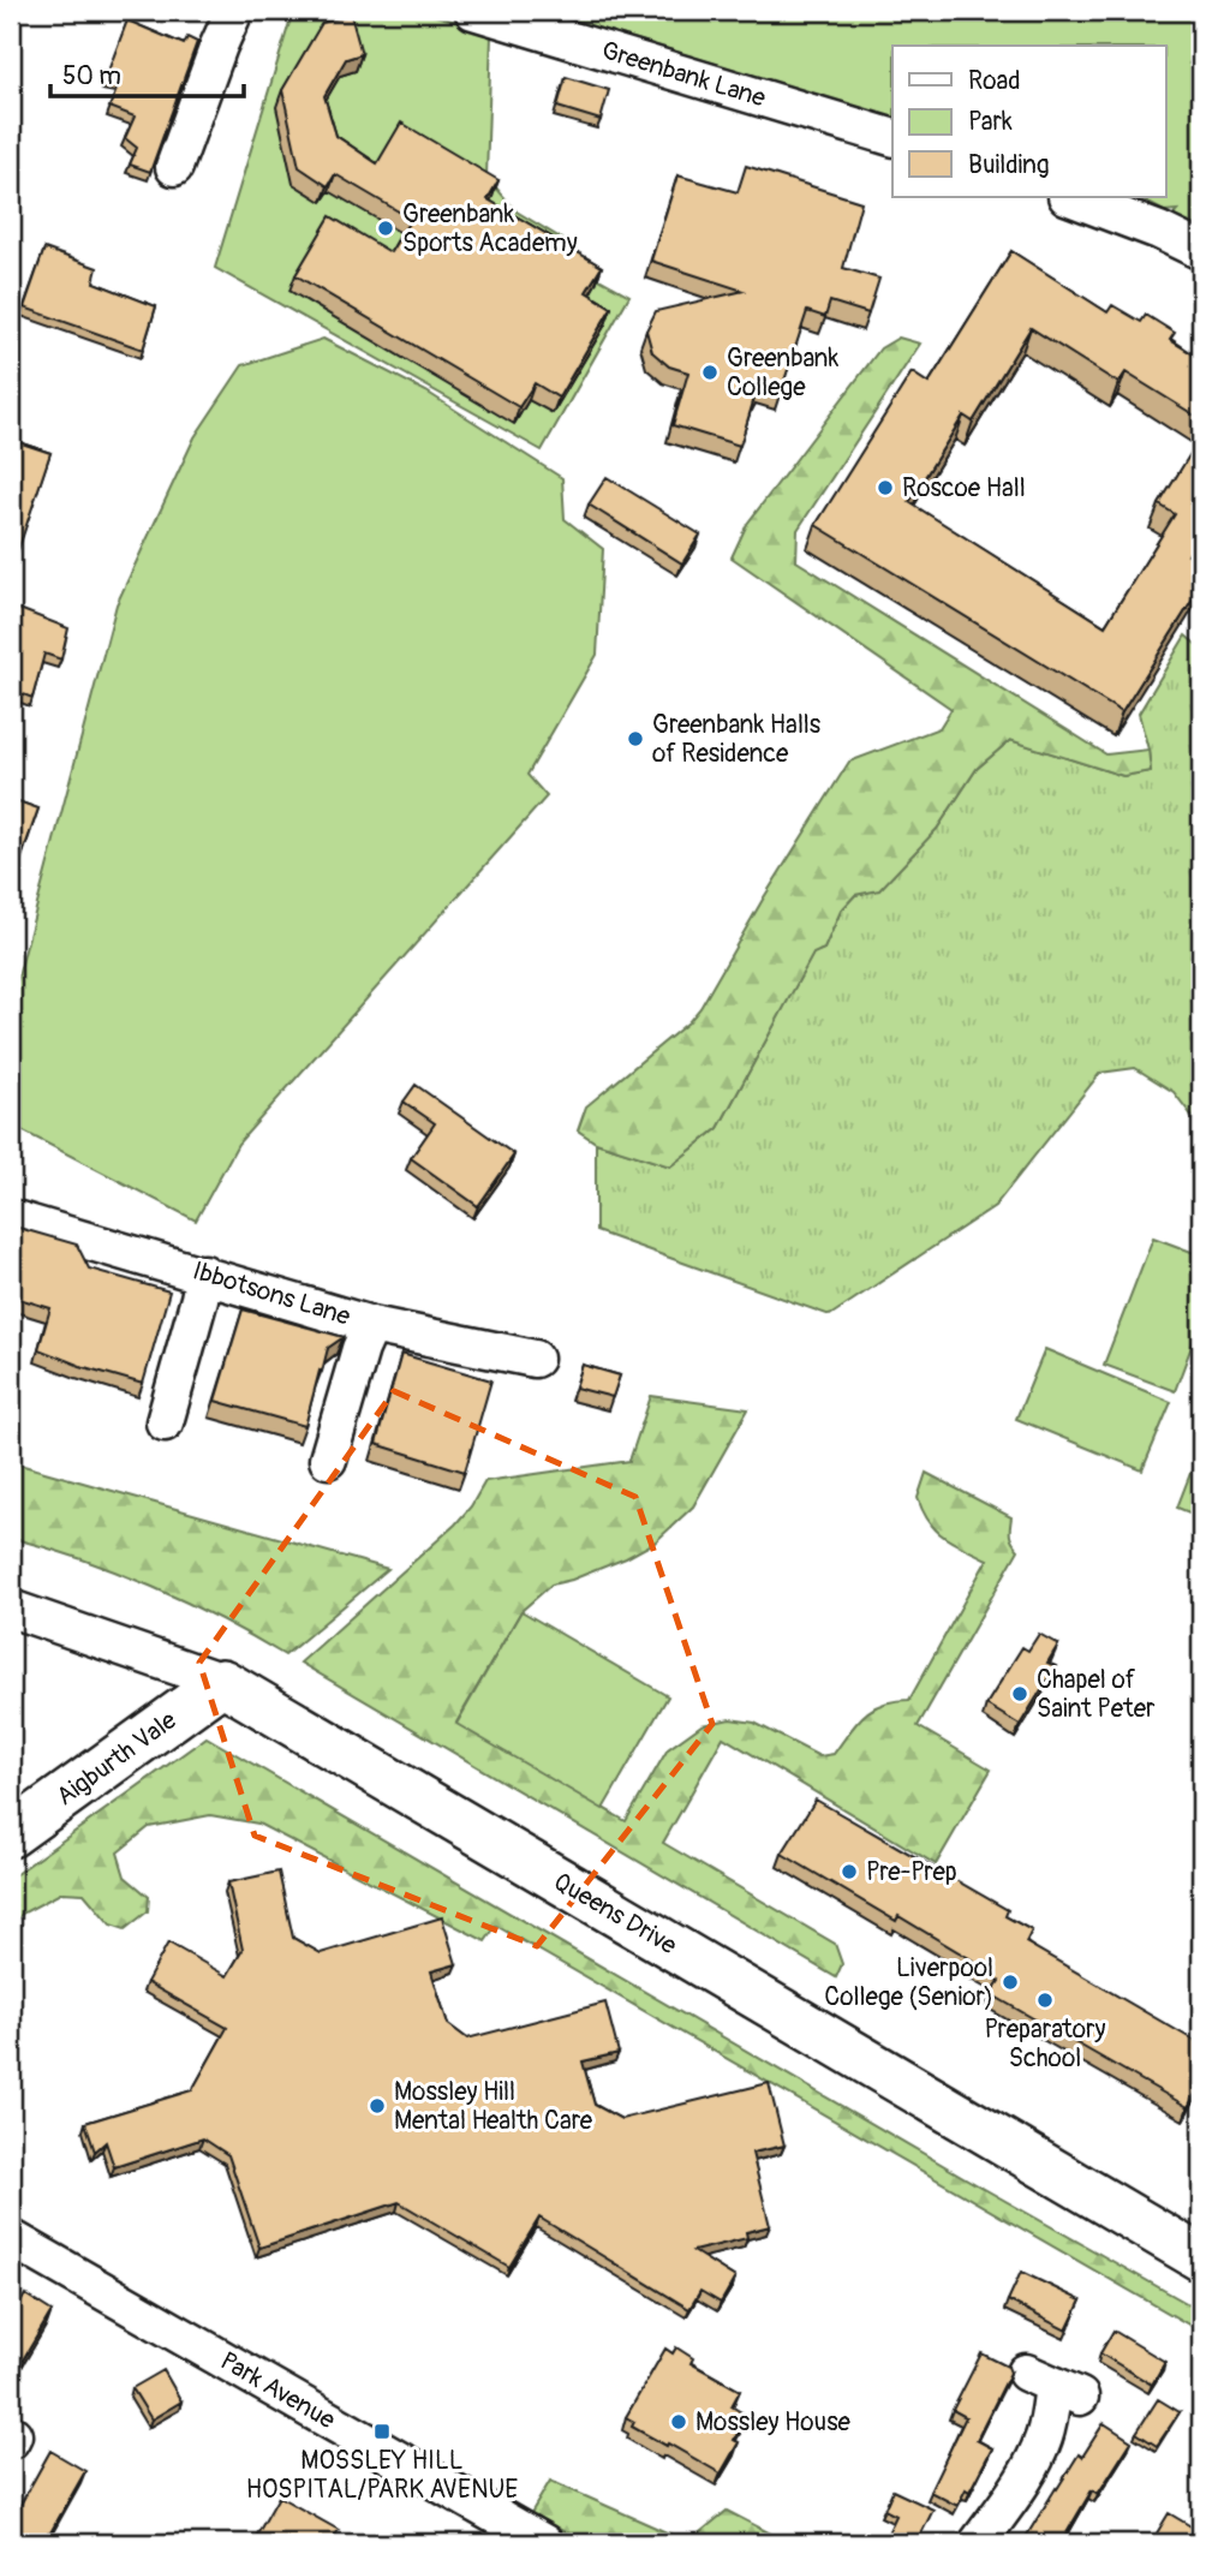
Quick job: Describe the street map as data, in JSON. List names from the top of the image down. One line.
{"streets":{"main road":["Aigburth Vale","Queens Drive"],"street":["Greenbank Lane","Ibbotsons Lane","Park Avenue"]},"crossings":[["Aigburth Vale","Queens Drive"]],"places":{"other":["Greenbank Sports Academy","Greenbank College","Roscoe Hall","Greenbank Halls of Residence","Chapel of Saint Peter","Pre-Prep","Liverpool College (Senior)","Preparatory School","Mossley Hill Mental Health Care","Mossley House"],"transit":["MOSSLEY HILL HOSPITAL/PARK AVENUE"]},"legend":["Road","Park","Building"],"scale_bar":"50 m"}
